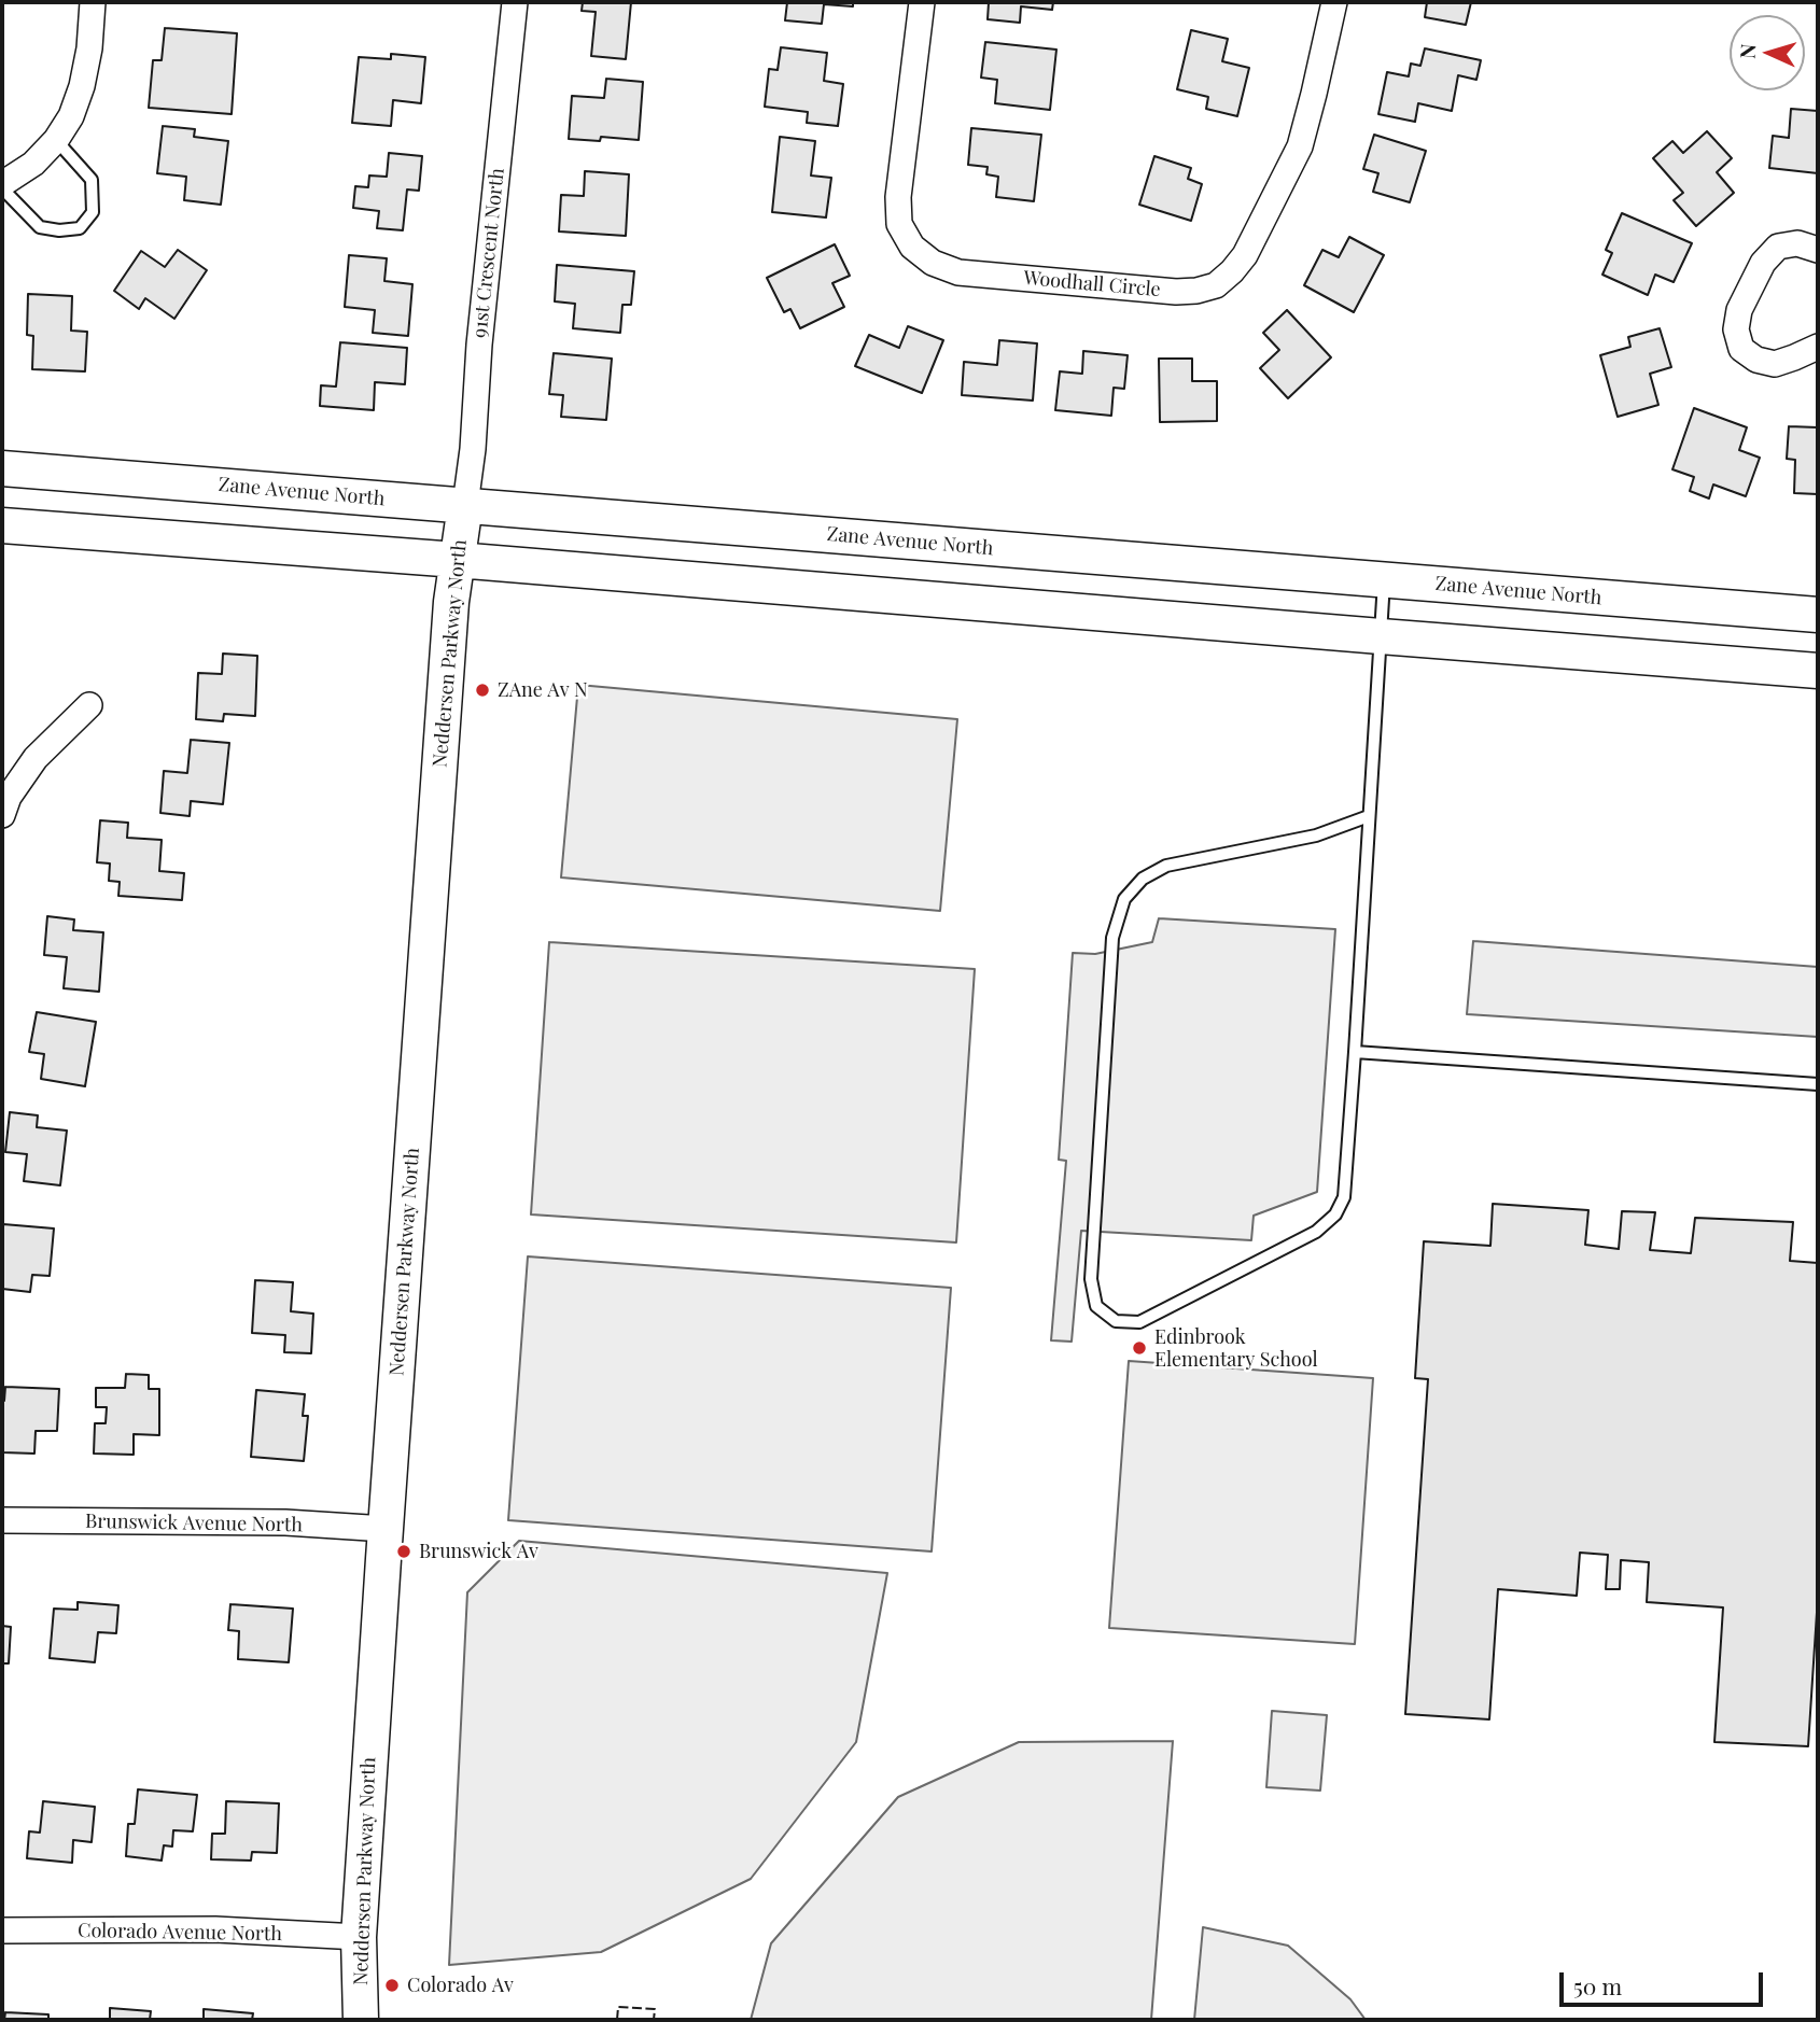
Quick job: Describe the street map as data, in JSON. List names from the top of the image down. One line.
{"streets":{"main road":["Zane Avenue North","Neddersen Parkway North"],"street":["91st Crescent North","Woodhall Circle","Brunswick Avenue North","Colorado Avenue North"]},"crossings":[["91st Crescent North","Zane Avenue North"],["91st Crescent North","Neddersen Parkway North"],["Zane Avenue North","Neddersen Parkway North"],["Neddersen Parkway North","Brunswick Avenue North"],["Neddersen Parkway North","Colorado Avenue North"]],"places":["ZAne Av N","Edinbrook Elementary School","Brunswick Av","Colorado Av"],"scale_bar":"50 m","north":"left"}
